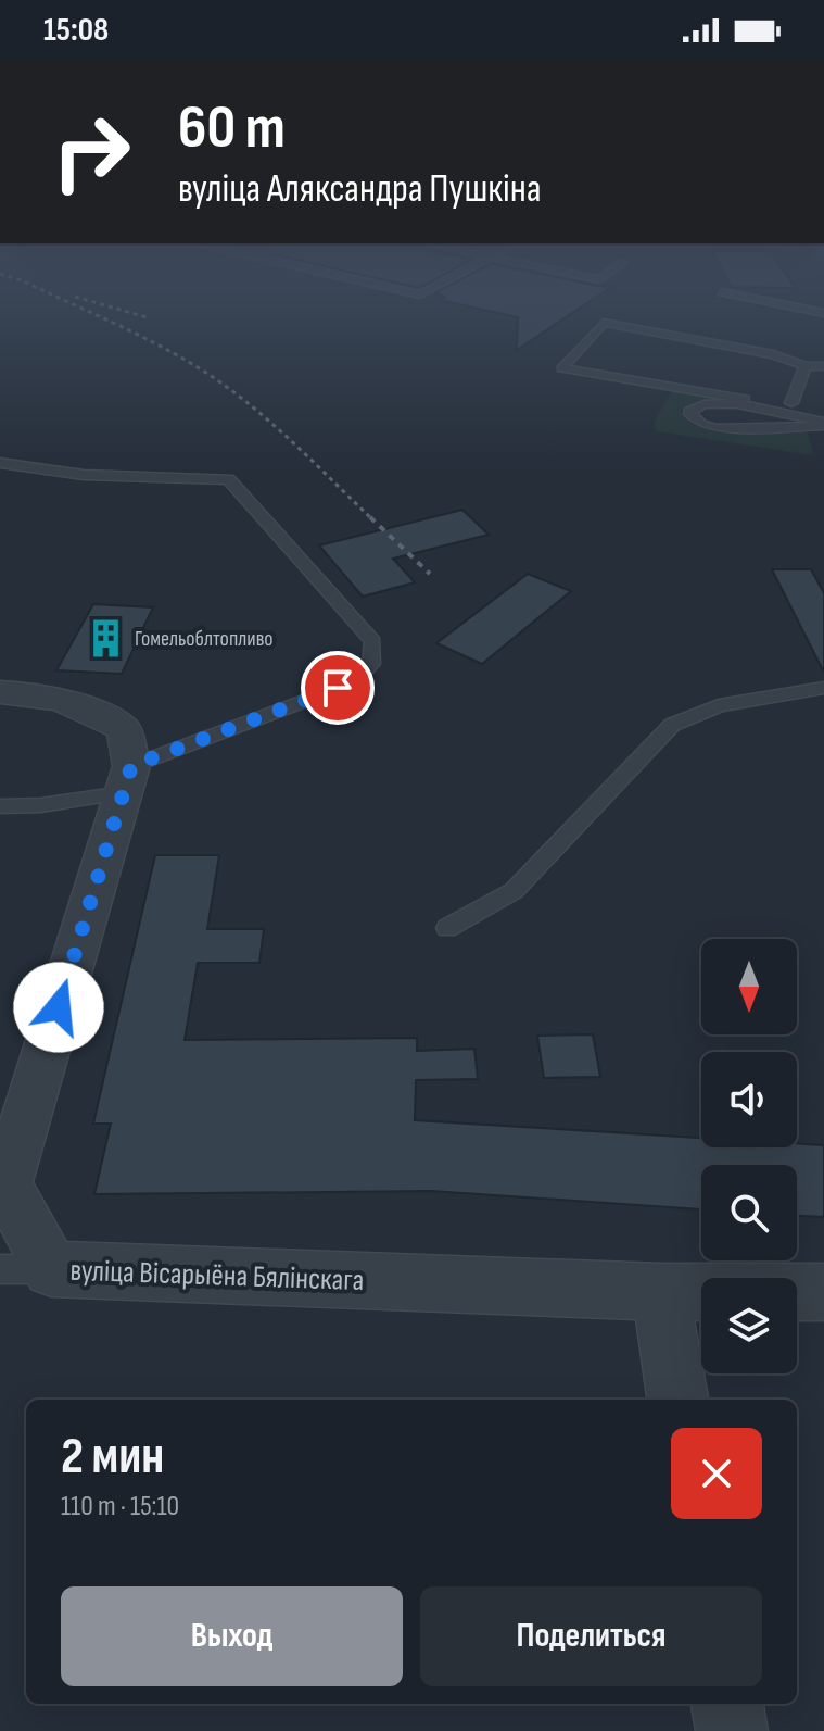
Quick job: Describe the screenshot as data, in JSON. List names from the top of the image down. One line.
{"streets":{"street":["вуліца Вісарыёна Бялінскага"]},"places":{"building":["Гомельоблтопливо"]},"north":"bottom","page":{"status":"15:08","turn":["60 m","вуліца Аляксандра Пушкіна"],"heading":["2 мин","110 m · 15:10"],"buttons":["Выход","Поделиться"]}}
